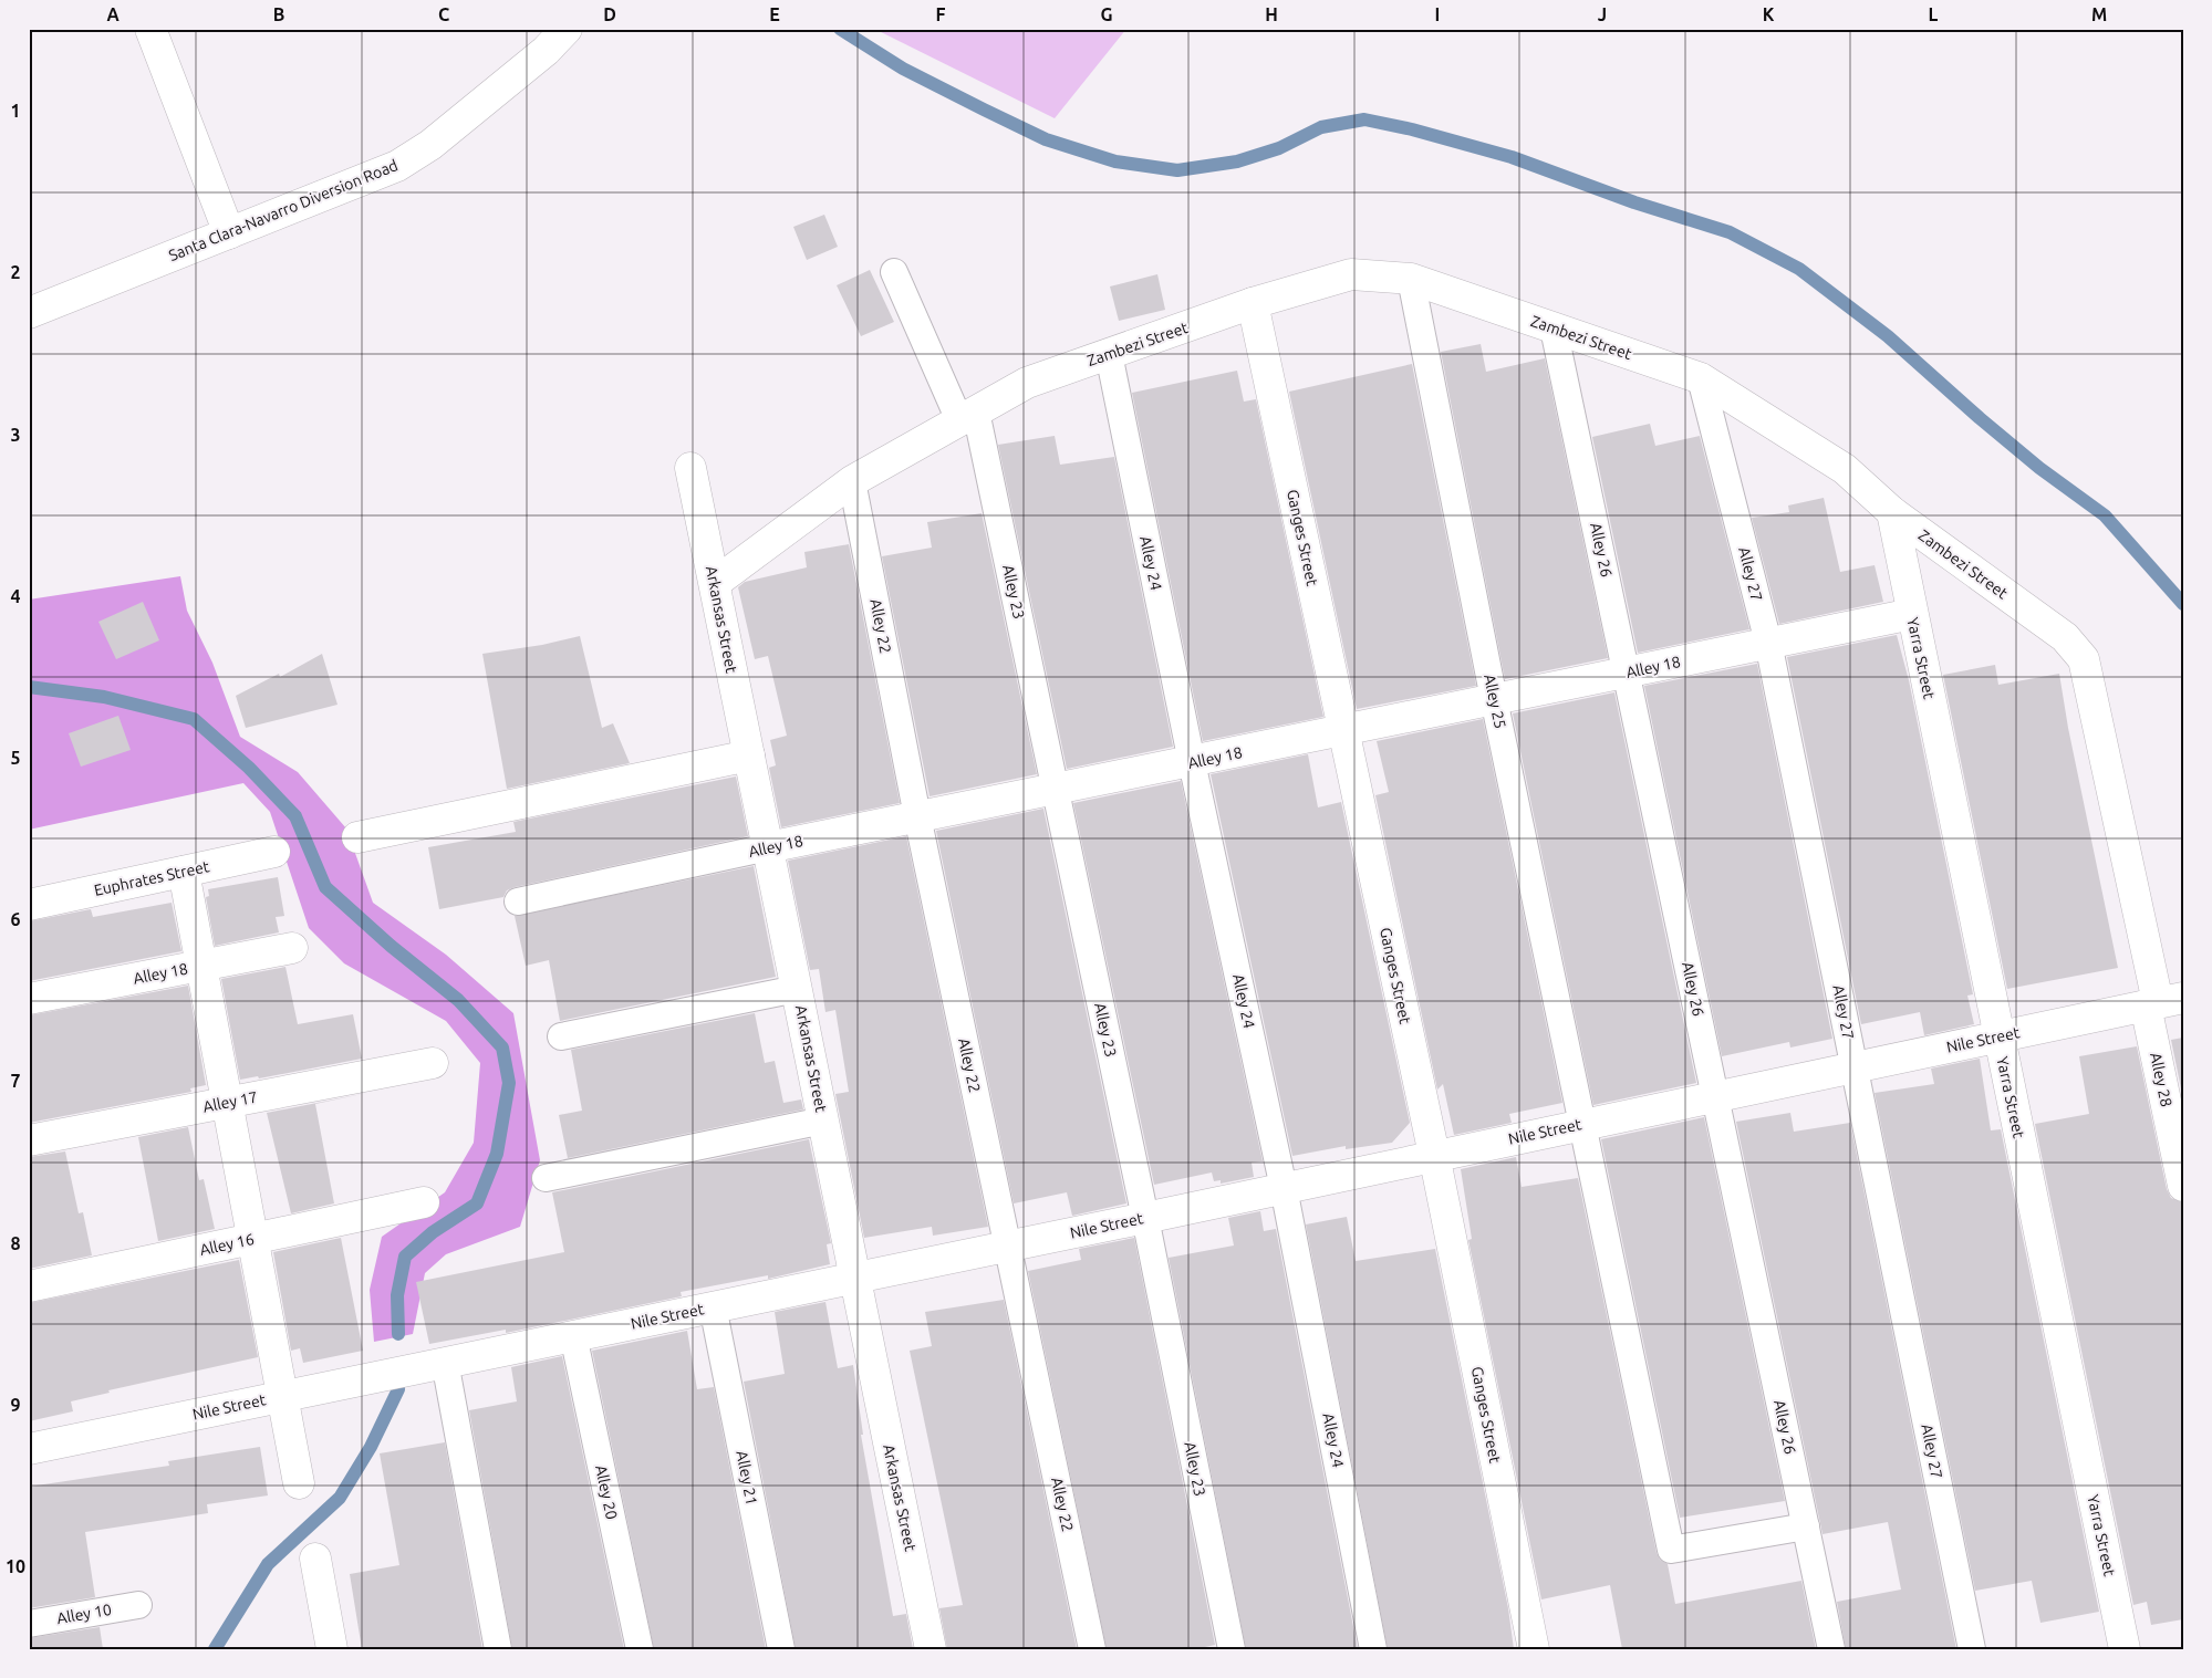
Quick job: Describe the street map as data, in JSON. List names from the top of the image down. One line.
{"streets":{"street":["Santa Clara-Navarro Diversion Road","Zambezi Street","Ganges Street","Arkansas Street","Yarra Street","Alley 18","Euphrates Street","Nile Street","Alley 28","Alley 17","Alley 16"],"lane":["Alley 26","Alley 24","Alley 27","Alley 23","Alley 22","Alley 25","Alley 21","Alley 20","Alley 10"]},"crossings":[["Zambezi Street","Ganges Street"],["Zambezi Street","Alley 26"],["Zambezi Street","Alley 24"],["Zambezi Street","Alley 27"],["Zambezi Street","Alley 23"],["Zambezi Street","Arkansas Street"],["Zambezi Street","Alley 22"],["Zambezi Street","Yarra Street"],["Zambezi Street","Alley 25"],["Zambezi Street","Nile Street"],["Zambezi Street","Alley 28"],["Ganges Street","Alley 18"],["Ganges Street","Nile Street"],["Alley 26","Alley 18"],["Alley 26","Alley 25"],["Alley 26","Nile Street"],["Alley 24","Alley 18"],["Alley 24","Nile Street"],["Alley 27","Alley 18"],["Alley 27","Nile Street"],["Alley 23","Alley 18"],["Alley 23","Nile Street"],["Arkansas Street","Alley 18"],["Arkansas Street","Nile Street"],["Alley 22","Alley 18"],["Alley 22","Nile Street"],["Yarra Street","Alley 18"],["Yarra Street","Nile Street"],["Alley 18","Alley 25"],["Alley 25","Nile Street"],["Nile Street","Alley 28"],["Nile Street","Alley 21"],["Nile Street","Alley 20"]],"grid":{"columns":["A","B","C","D","E","F","G","H","I","J","K","L","M"],"rows":["1","2","3","4","5","6","7","8","9","10"]}}
